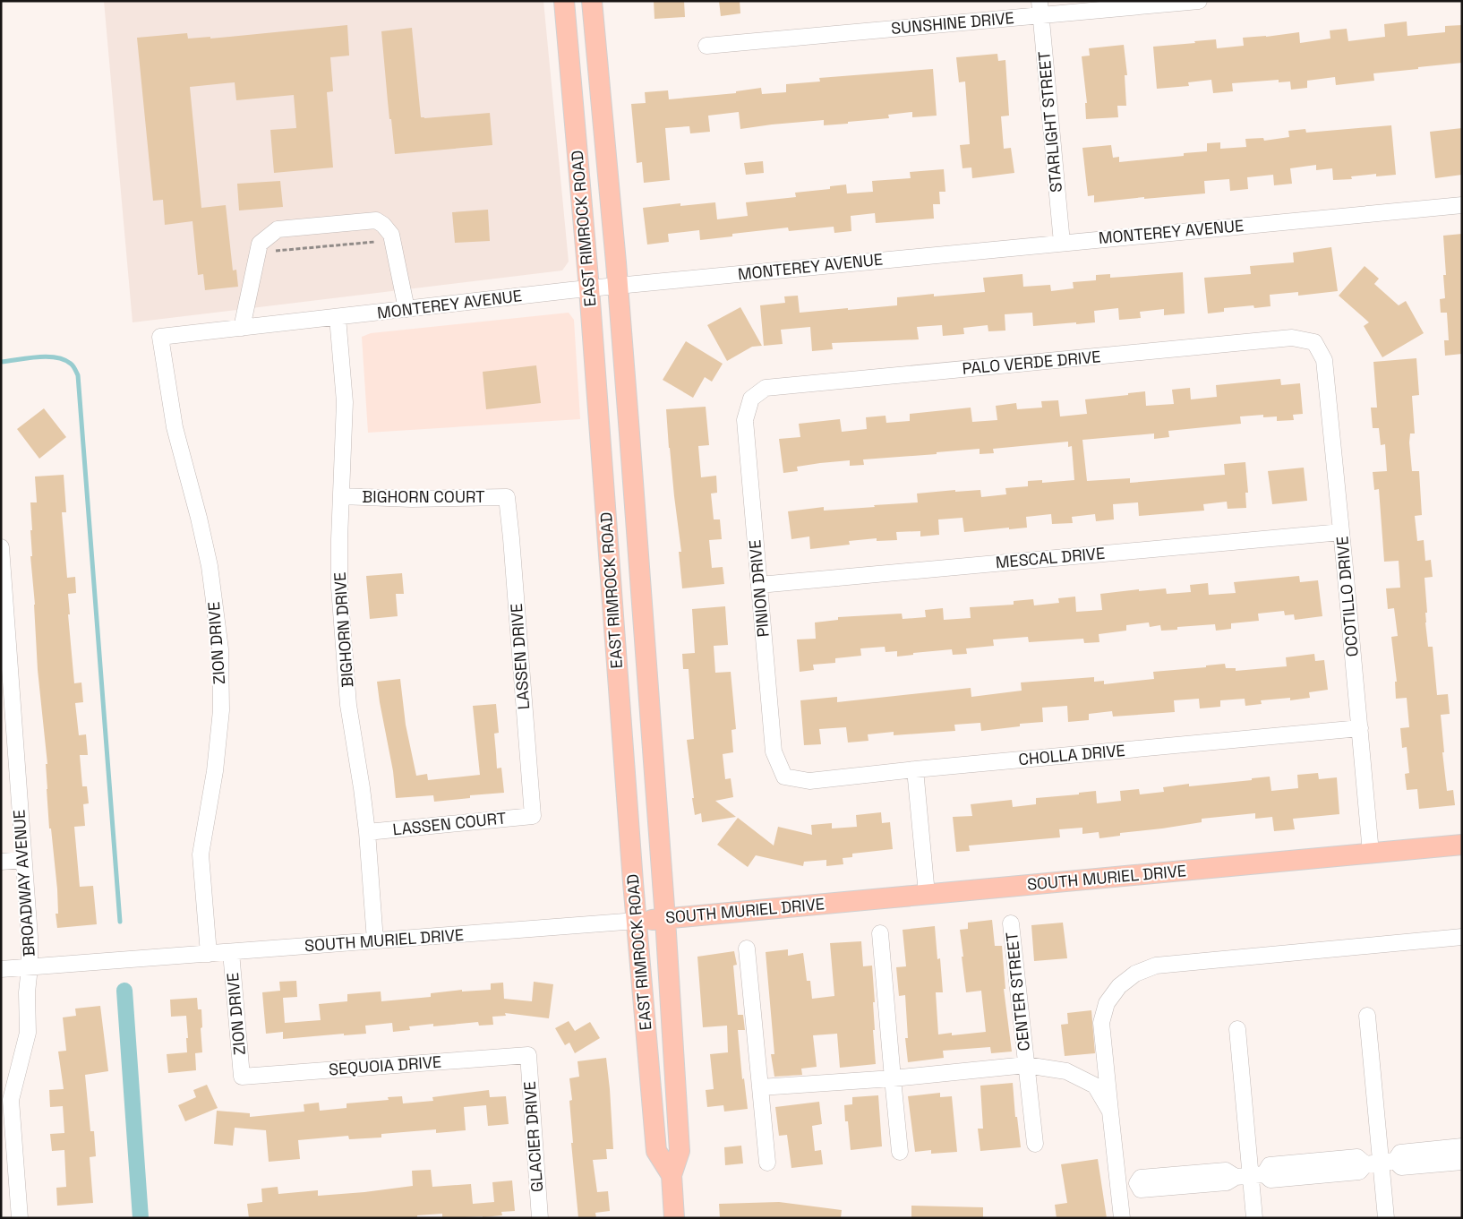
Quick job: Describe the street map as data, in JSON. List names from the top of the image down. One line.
{"streets":{"main road":["EAST RIMROCK ROAD","SOUTH MURIEL DRIVE"],"street":["SUNSHINE DRIVE","STARLIGHT STREET","MONTEREY AVENUE","PALO VERDE DRIVE","BIGHORN COURT","MESCAL DRIVE","PINION DRIVE","OCOTILLO DRIVE","BIGHORN DRIVE","ZION DRIVE","LASSEN DRIVE","CHOLLA DRIVE","LASSEN COURT","BROADWAY AVENUE","CENTER STREET","SEQUOIA DRIVE","GLACIER DRIVE"]},"crossings":[["SUNSHINE DRIVE","STARLIGHT STREET"],["STARLIGHT STREET","MONTEREY AVENUE"],["EAST RIMROCK ROAD","MONTEREY AVENUE"],["EAST RIMROCK ROAD","SOUTH MURIEL DRIVE"],["MONTEREY AVENUE","BIGHORN DRIVE"],["MONTEREY AVENUE","ZION DRIVE"],["PALO VERDE DRIVE","PINION DRIVE"],["PALO VERDE DRIVE","OCOTILLO DRIVE"],["BIGHORN COURT","BIGHORN DRIVE"],["BIGHORN COURT","LASSEN DRIVE"],["MESCAL DRIVE","PINION DRIVE"],["MESCAL DRIVE","OCOTILLO DRIVE"],["PINION DRIVE","CHOLLA DRIVE"],["OCOTILLO DRIVE","CHOLLA DRIVE"],["OCOTILLO DRIVE","SOUTH MURIEL DRIVE"],["BIGHORN DRIVE","LASSEN COURT"],["BIGHORN DRIVE","SOUTH MURIEL DRIVE"],["ZION DRIVE","SOUTH MURIEL DRIVE"],["ZION DRIVE","SEQUOIA DRIVE"],["LASSEN DRIVE","LASSEN COURT"],["SOUTH MURIEL DRIVE","BROADWAY AVENUE"],["SEQUOIA DRIVE","GLACIER DRIVE"]]}
